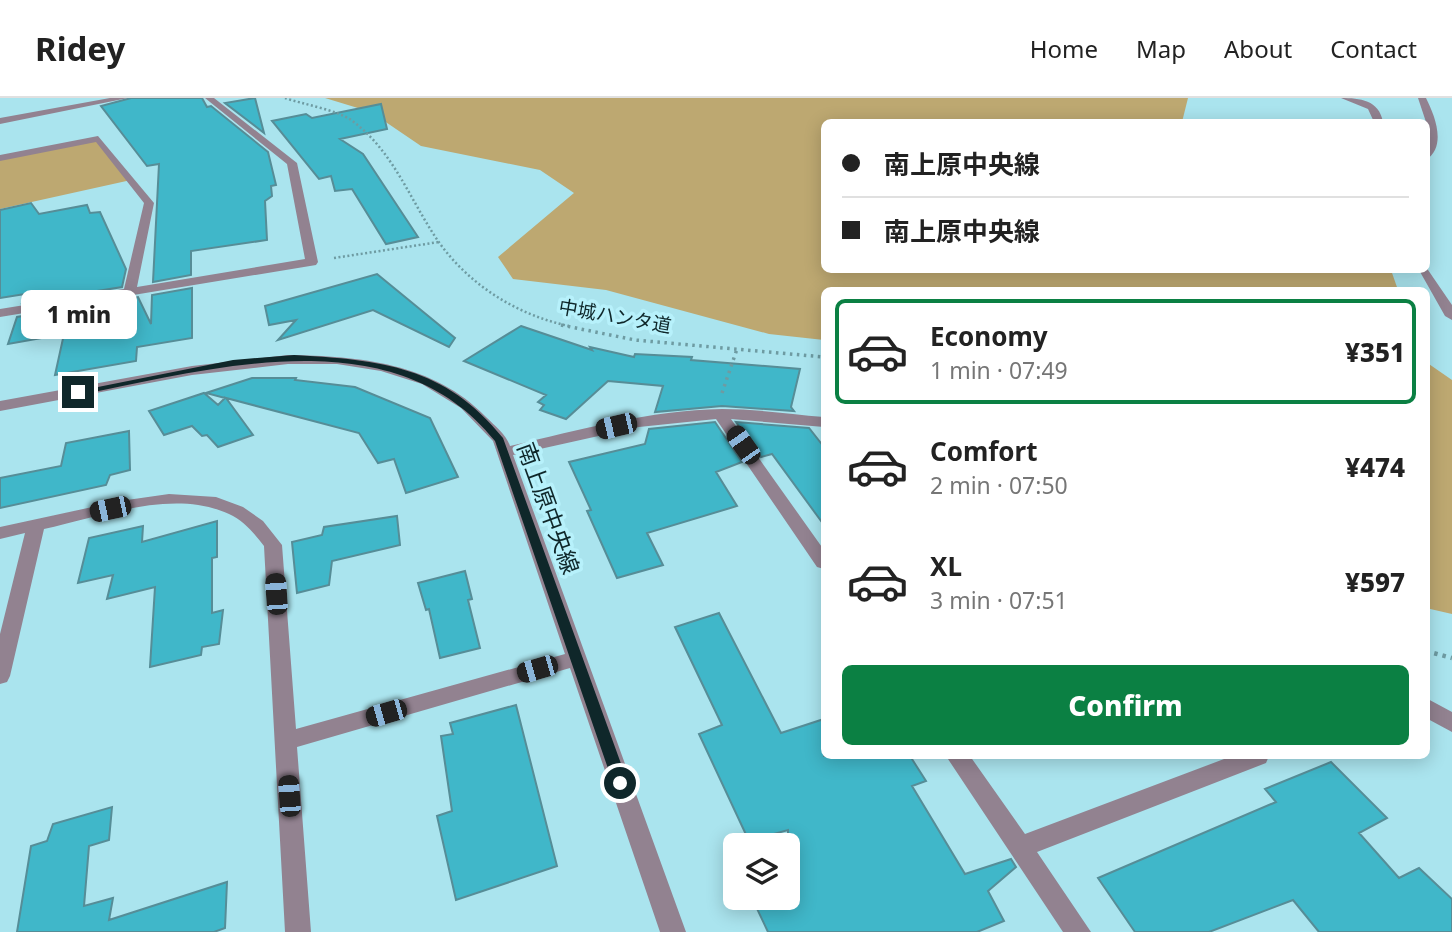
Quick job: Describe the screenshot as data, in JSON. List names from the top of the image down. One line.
{"streets":{"street":["南上原中央線"],"path":["中城ハンタ道"]},"page":{"header":"Ridey","nav":["Home","Map","About","Contact"],"banner":["南上原中央線","南上原中央線"],"bubble":"1 min","list":[{"name":"Economy","note":"1 min · 07:49","value":"¥351"},{"name":"Comfort","note":"2 min · 07:50","value":"¥474"},{"name":"XL","note":"3 min · 07:51","value":"¥597"}],"buttons":"Confirm"}}
